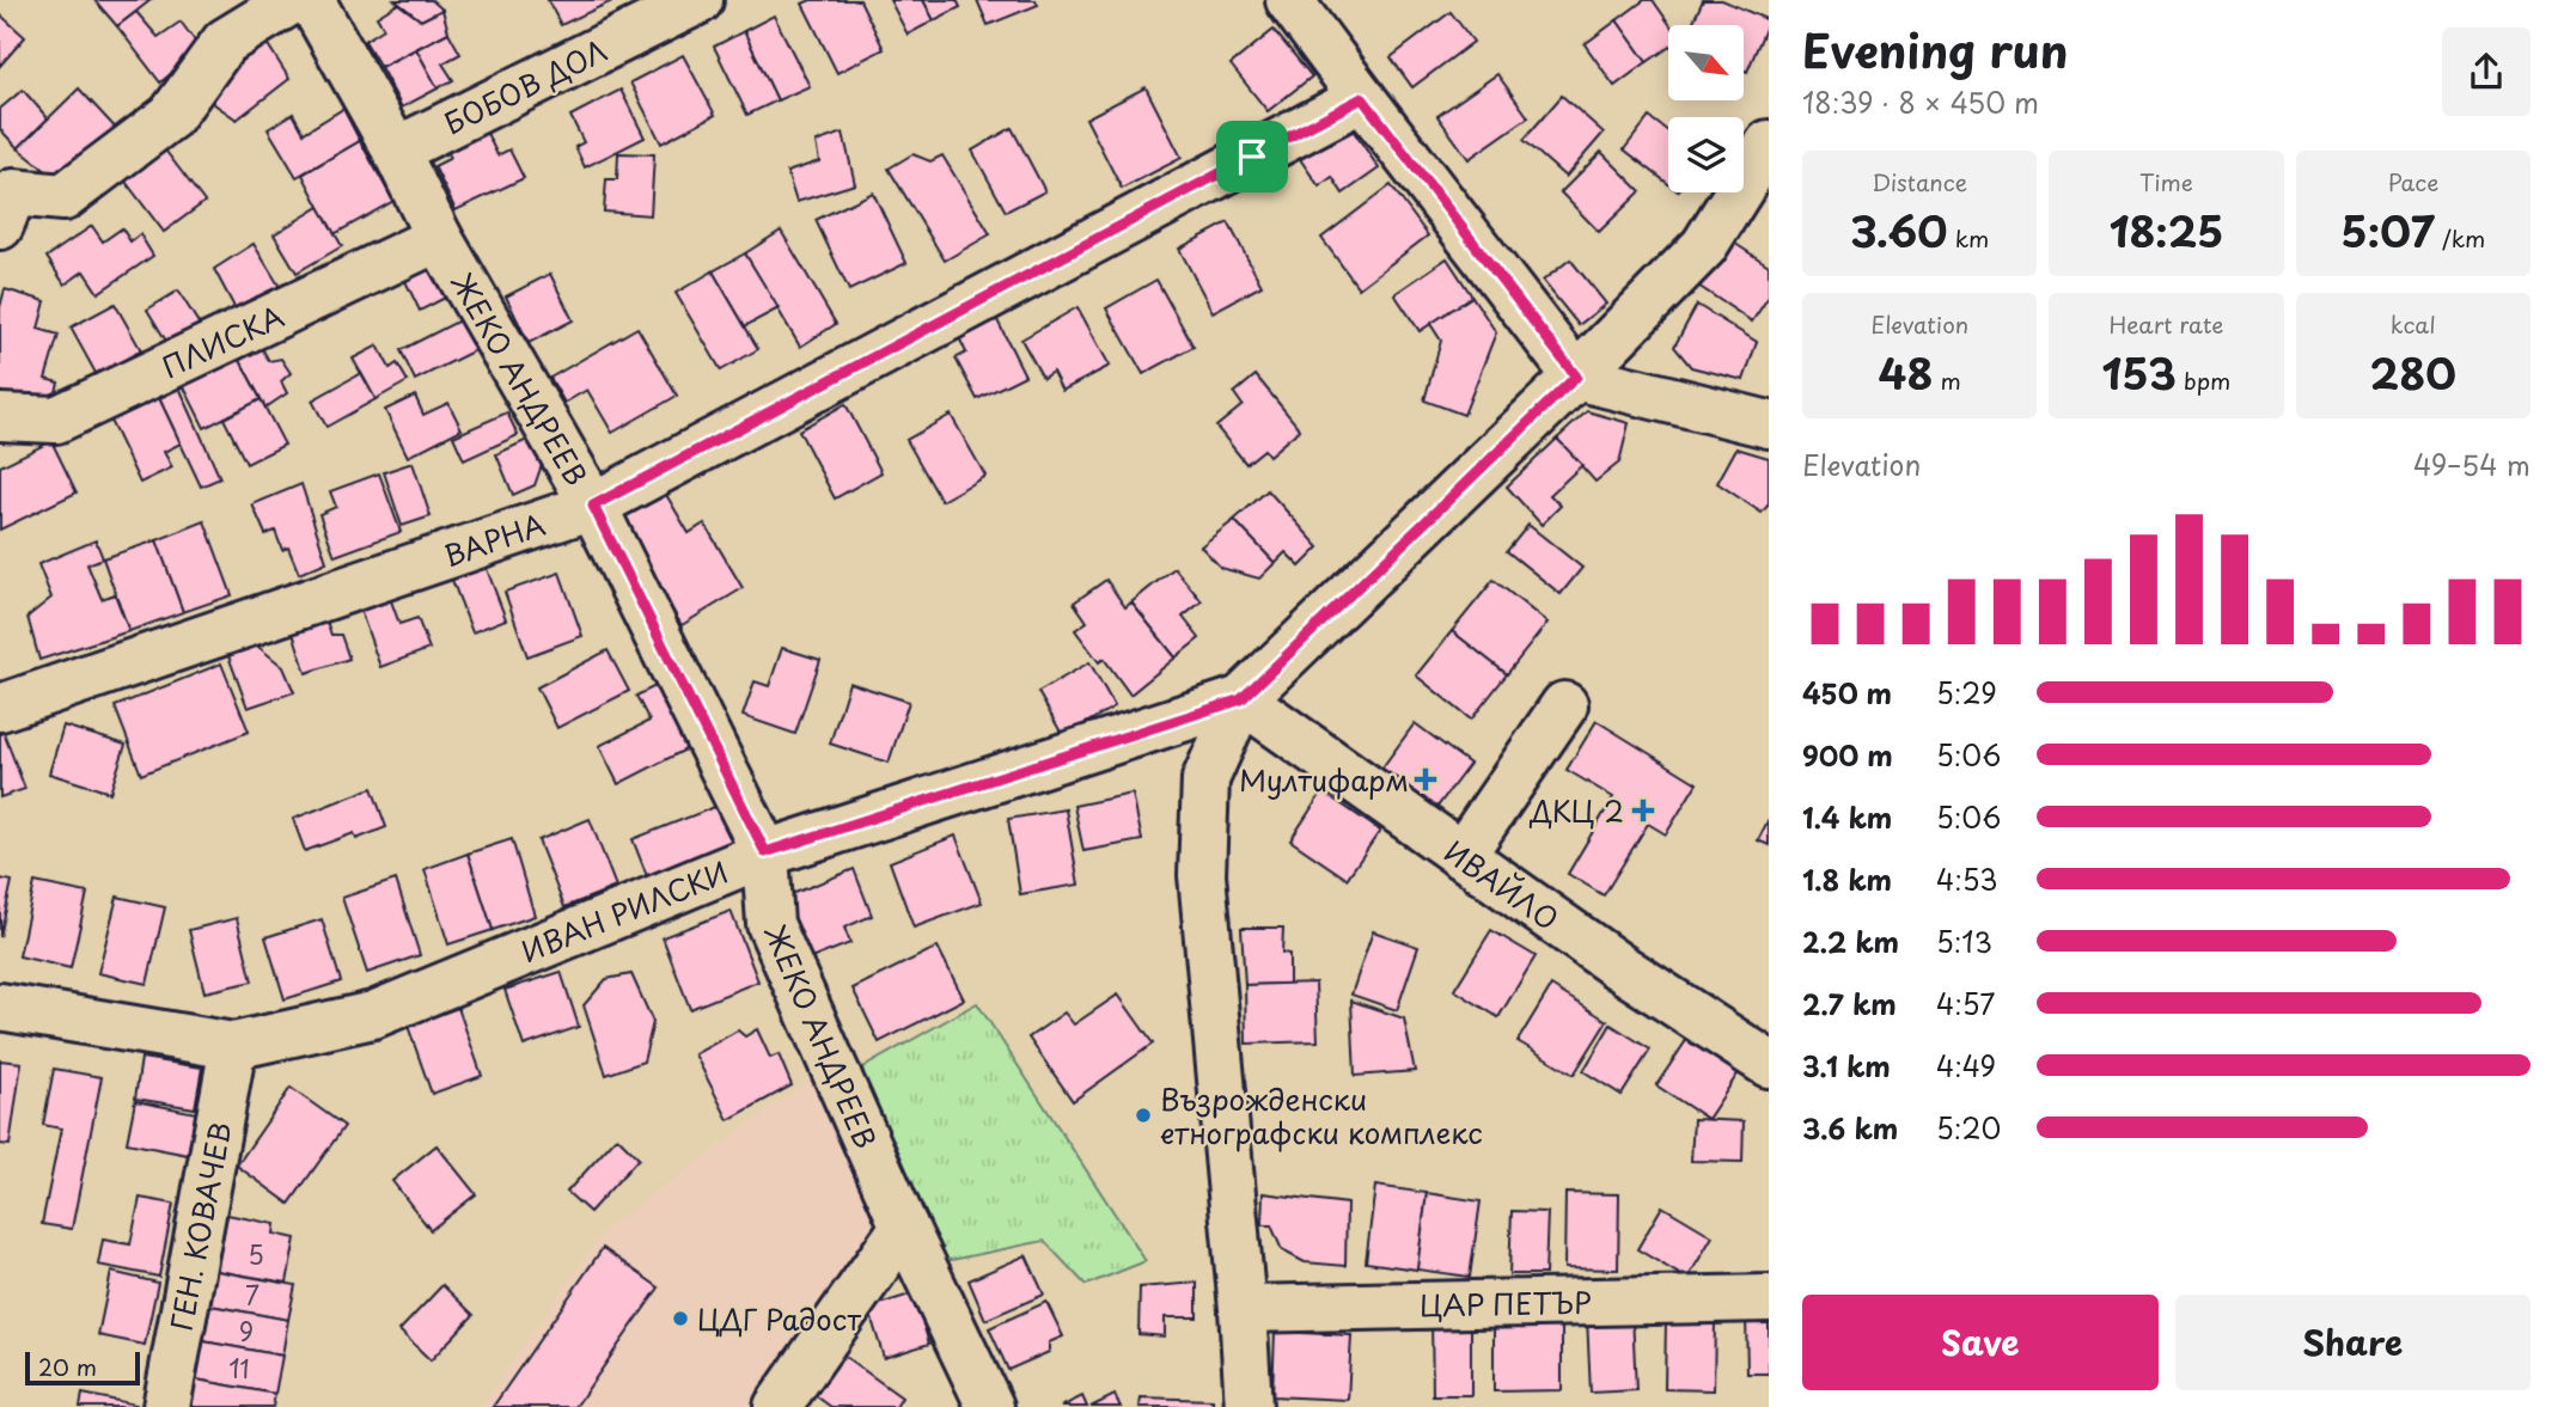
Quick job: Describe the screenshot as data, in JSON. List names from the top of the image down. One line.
{"streets":{"street":["БОБОВ ДОЛ","ПЛИСКА","ЖЕКО АНДРЕЕВ","ВАРНА","ИВАЙЛО","ИВАН РИЛСКИ","ГЕН. КОВАЧЕВ","ЦАР ПЕТЪР"]},"crossings":[["БОБОВ ДОЛ","ЖЕКО АНДРЕЕВ"],["ПЛИСКА","ЖЕКО АНДРЕЕВ"],["ЖЕКО АНДРЕЕВ","ВАРНА"],["ЖЕКО АНДРЕЕВ","ИВАН РИЛСКИ"],["ИВАЙЛО","ИВАН РИЛСКИ"],["ИВАН РИЛСКИ","ГЕН. КОВАЧЕВ"]],"places":{"health":["Мултифарм","ДКЦ 2"],"other":["Възрожденски етнографски комплекс","ЦДГ Радост"]},"house_numbers":["5","7","9","11"],"scale_bar":"20 m","north":"bottom right","page":{"heading":["Evening run","18:39 · 8 × 450 m"],"stats":[["Distance","3.60 km"],["Time","18:25"],["Pace","5:07 /km"],["Elevation","48 m"],["Heart rate","153 bpm"],["kcal","280"]],"chart":["Elevation","49–54 m"],"list":[{"name":"450 m","note":"5:29"},{"name":"900 m","note":"5:06"},{"name":"1.4 km","note":"5:06"},{"name":"1.8 km","note":"4:53"},{"name":"2.2 km","note":"5:13"},{"name":"2.7 km","note":"4:57"},{"name":"3.1 km","note":"4:49"},{"name":"3.6 km","note":"5:20"}],"buttons":["Save","Share"],"scale":"20 m"}}
